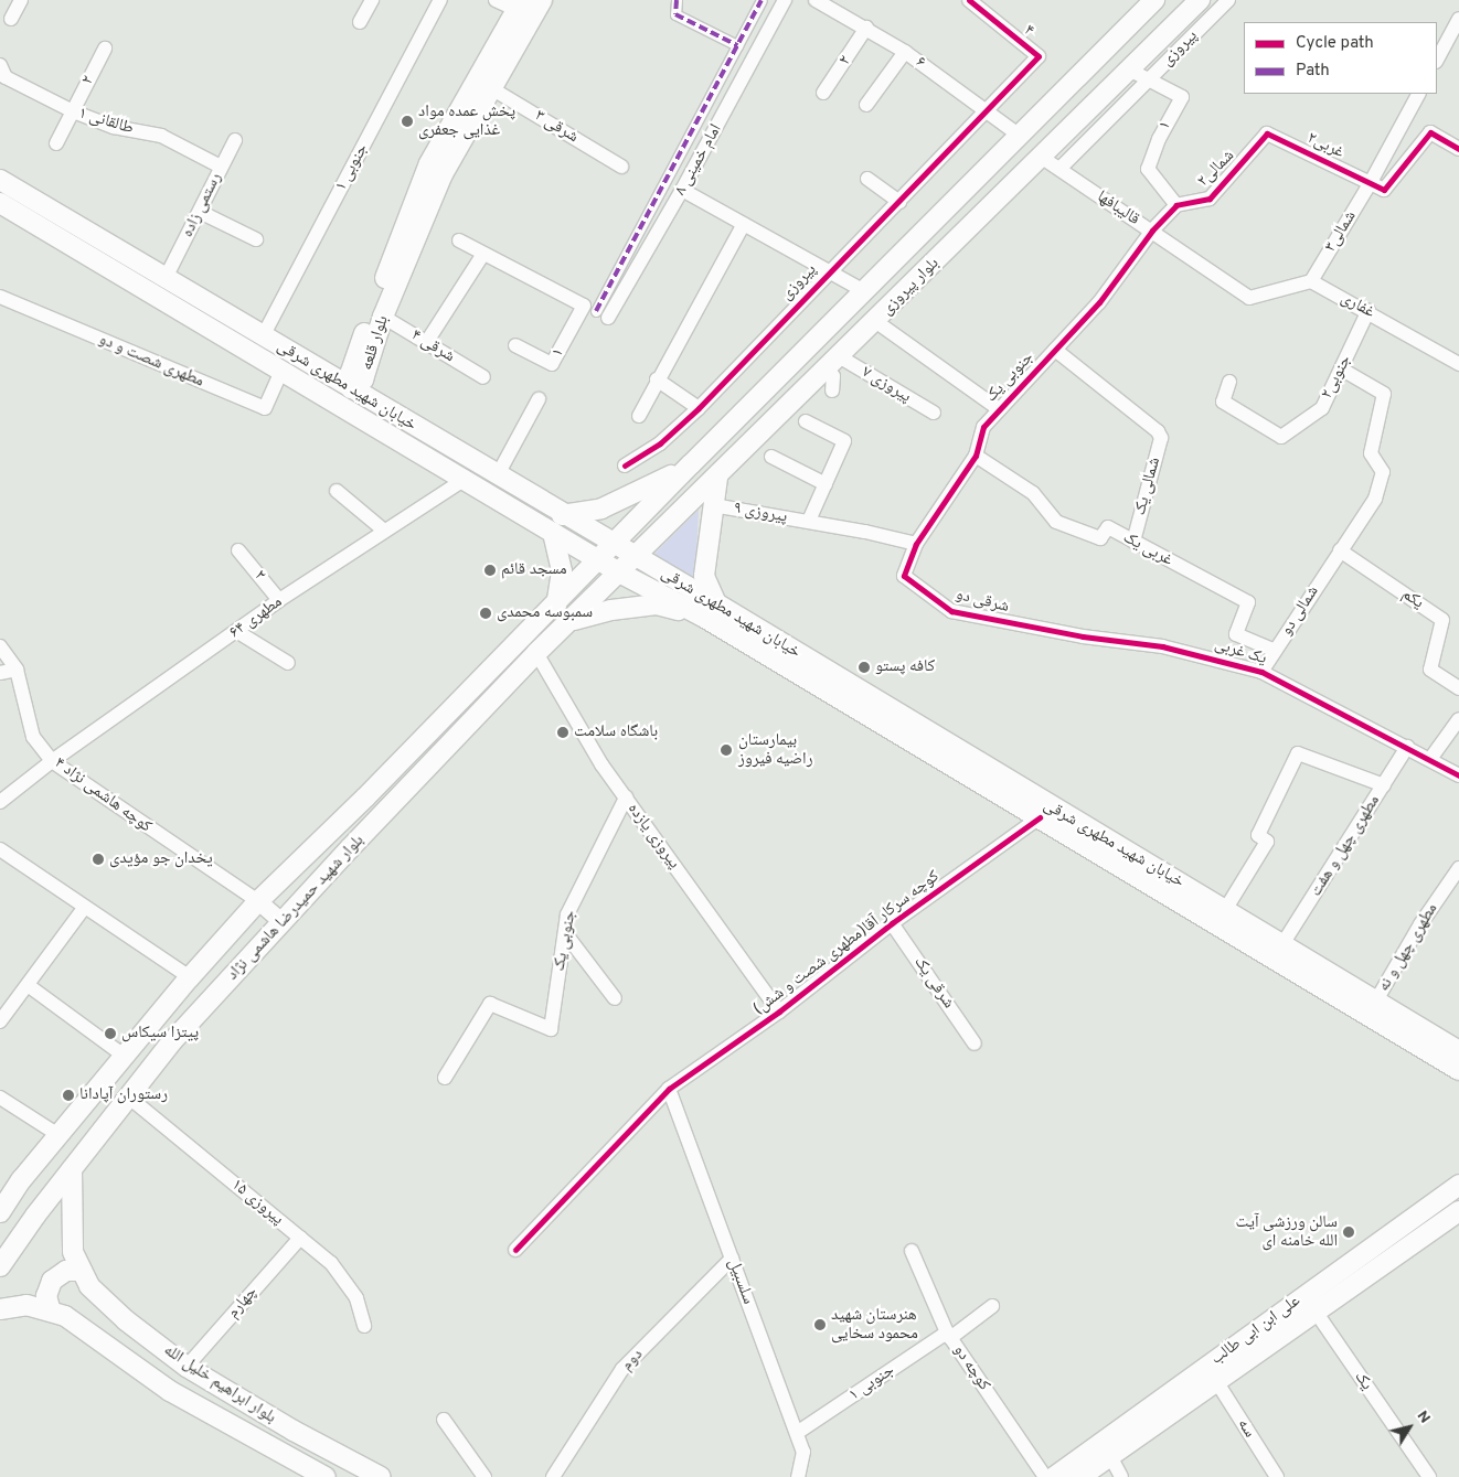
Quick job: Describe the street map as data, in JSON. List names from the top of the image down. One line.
{"streets":{"main road":["بلوار پیروزی","بلوار قلعه","خیابان شهید مطهری شرقی","بلوار شهید حمیدرضا هاشمی نژاد","علی ابن ابی طالب","بلوار ابراهیم خلیل الله"],"street":["۴","پیروزی","۲","۶","طالقانی ۱","۱","۳ شرقی","غربی۲","امام خمینی ۸","۱ جنوبی","شمالی۲","رستمی زاده","قالیبافها","شمالی۳","غفاری","شرقی ۴","مطهری شصت و دو","جنوبی یک","جنوبی۲","پیروزی ۷","شمالی یک","پیروزی ۹","غربی یک","یکم","شرقی دو","شمالی دو","مطهری ۶۴","یک غربی","کوچه هاشمی نژاد ۴","پیروزی یازده","مطهری چهل و هفت","(مطهری شصت و شش)کوچه سرکار آقا","مطهری چهل و نه","شرقی یک","پیروزی ۱۵","سلسبیل","چهارم","دوم","کوچه دو","یک","جنوبی ۱","سه"]},"crossings":[["۴","پیروزی"],["۴","۶"],["پیروزی","۶"],["پیروزی","۱"],["پیروزی","قالیبافها"],["۲","۶"],["۲","طالقانی ۱"],["۲","مطهری ۶۴"],["۶","بلوار پیروزی"],["طالقانی ۱","رستمی زاده"],["۱","امام خمینی ۸"],["۱","شمالی۲"],["۱","بلوار پیروزی"],["۳ شرقی","بلوار قلعه"],["غربی۲","شمالی۲"],["غربی۲","شمالی۳"],["۱ جنوبی","خیابان شهید مطهری شرقی"],["قالیبافها","شمالی۳"],["قالیبافها","بلوار پیروزی"],["قالیبافها","غفاری"],["قالیبافها","جنوبی یک"],["شمالی۳","غفاری"],["بلوار پیروزی","پیروزی ۷"],["بلوار پیروزی","خیابان شهید مطهری شرقی"],["بلوار پیروزی","بلوار شهید حمیدرضا هاشمی نژاد"],["غفاری","جنوبی۲"],["بلوار قلعه","شرقی ۴"],["بلوار قلعه","خیابان شهید مطهری شرقی"],["مطهری شصت و دو","خیابان شهید مطهری شرقی"],["جنوبی یک","شمالی یک"],["جنوبی یک","غربی یک"],["جنوبی یک","شرقی دو"],["جنوبی یک","پیروزی یازده"],["خیابان شهید مطهری شرقی","مطهری ۶۴"],["خیابان شهید مطهری شرقی","مطهری چهل و هفت"],["خیابان شهید مطهری شرقی","بلوار شهید حمیدرضا هاشمی نژاد"],["خیابان شهید مطهری شرقی","(مطهری شصت و شش)کوچه سرکار آقا"],["خیابان شهید مطهری شرقی","مطهری چهل و نه"],["شمالی یک","غربی یک"],["غربی یک","شمالی دو"],["یکم","شمالی دو"],["شرقی دو","یک غربی"],["شمالی دو","یک غربی"],["مطهری ۶۴","کوچه هاشمی نژاد ۴"],["یک غربی","مطهری چهل و هفت"],["کوچه هاشمی نژاد ۴","بلوار شهید حمیدرضا هاشمی نژاد"],["پیروزی یازده","بلوار شهید حمیدرضا هاشمی نژاد"],["پیروزی یازده","(مطهری شصت و شش)کوچه سرکار آقا"],["بلوار شهید حمیدرضا هاشمی نژاد","پیروزی ۱۵"],["بلوار شهید حمیدرضا هاشمی نژاد","بلوار ابراهیم خلیل الله"],["(مطهری شصت و شش)کوچه سرکار آقا","شرقی یک"],["(مطهری شصت و شش)کوچه سرکار آقا","سلسبیل"],["پیروزی ۱۵","چهارم"],["سلسبیل","دوم"],["سلسبیل","جنوبی ۱"],["چهارم","بلوار ابراهیم خلیل الله"],["علی ابن ابی طالب","یک"],["علی ابن ابی طالب","سه"],["کوچه دو","جنوبی ۱"]],"places":["پخش عمده مواد غذایی جعفری","مسجد قائم","سمبوسه محمدی","کافه پستو","باشگاه سلامت","بیمارستان راضیه فیروز","یخدان جو مؤیدی","پیتزا سیکاس","رستوران آپادانا","سالن ورزشى آیت الله خامنه اى","هنرستان شهید محمود سخایی"],"legend":["Cycle path","Path"],"north":"top right"}
